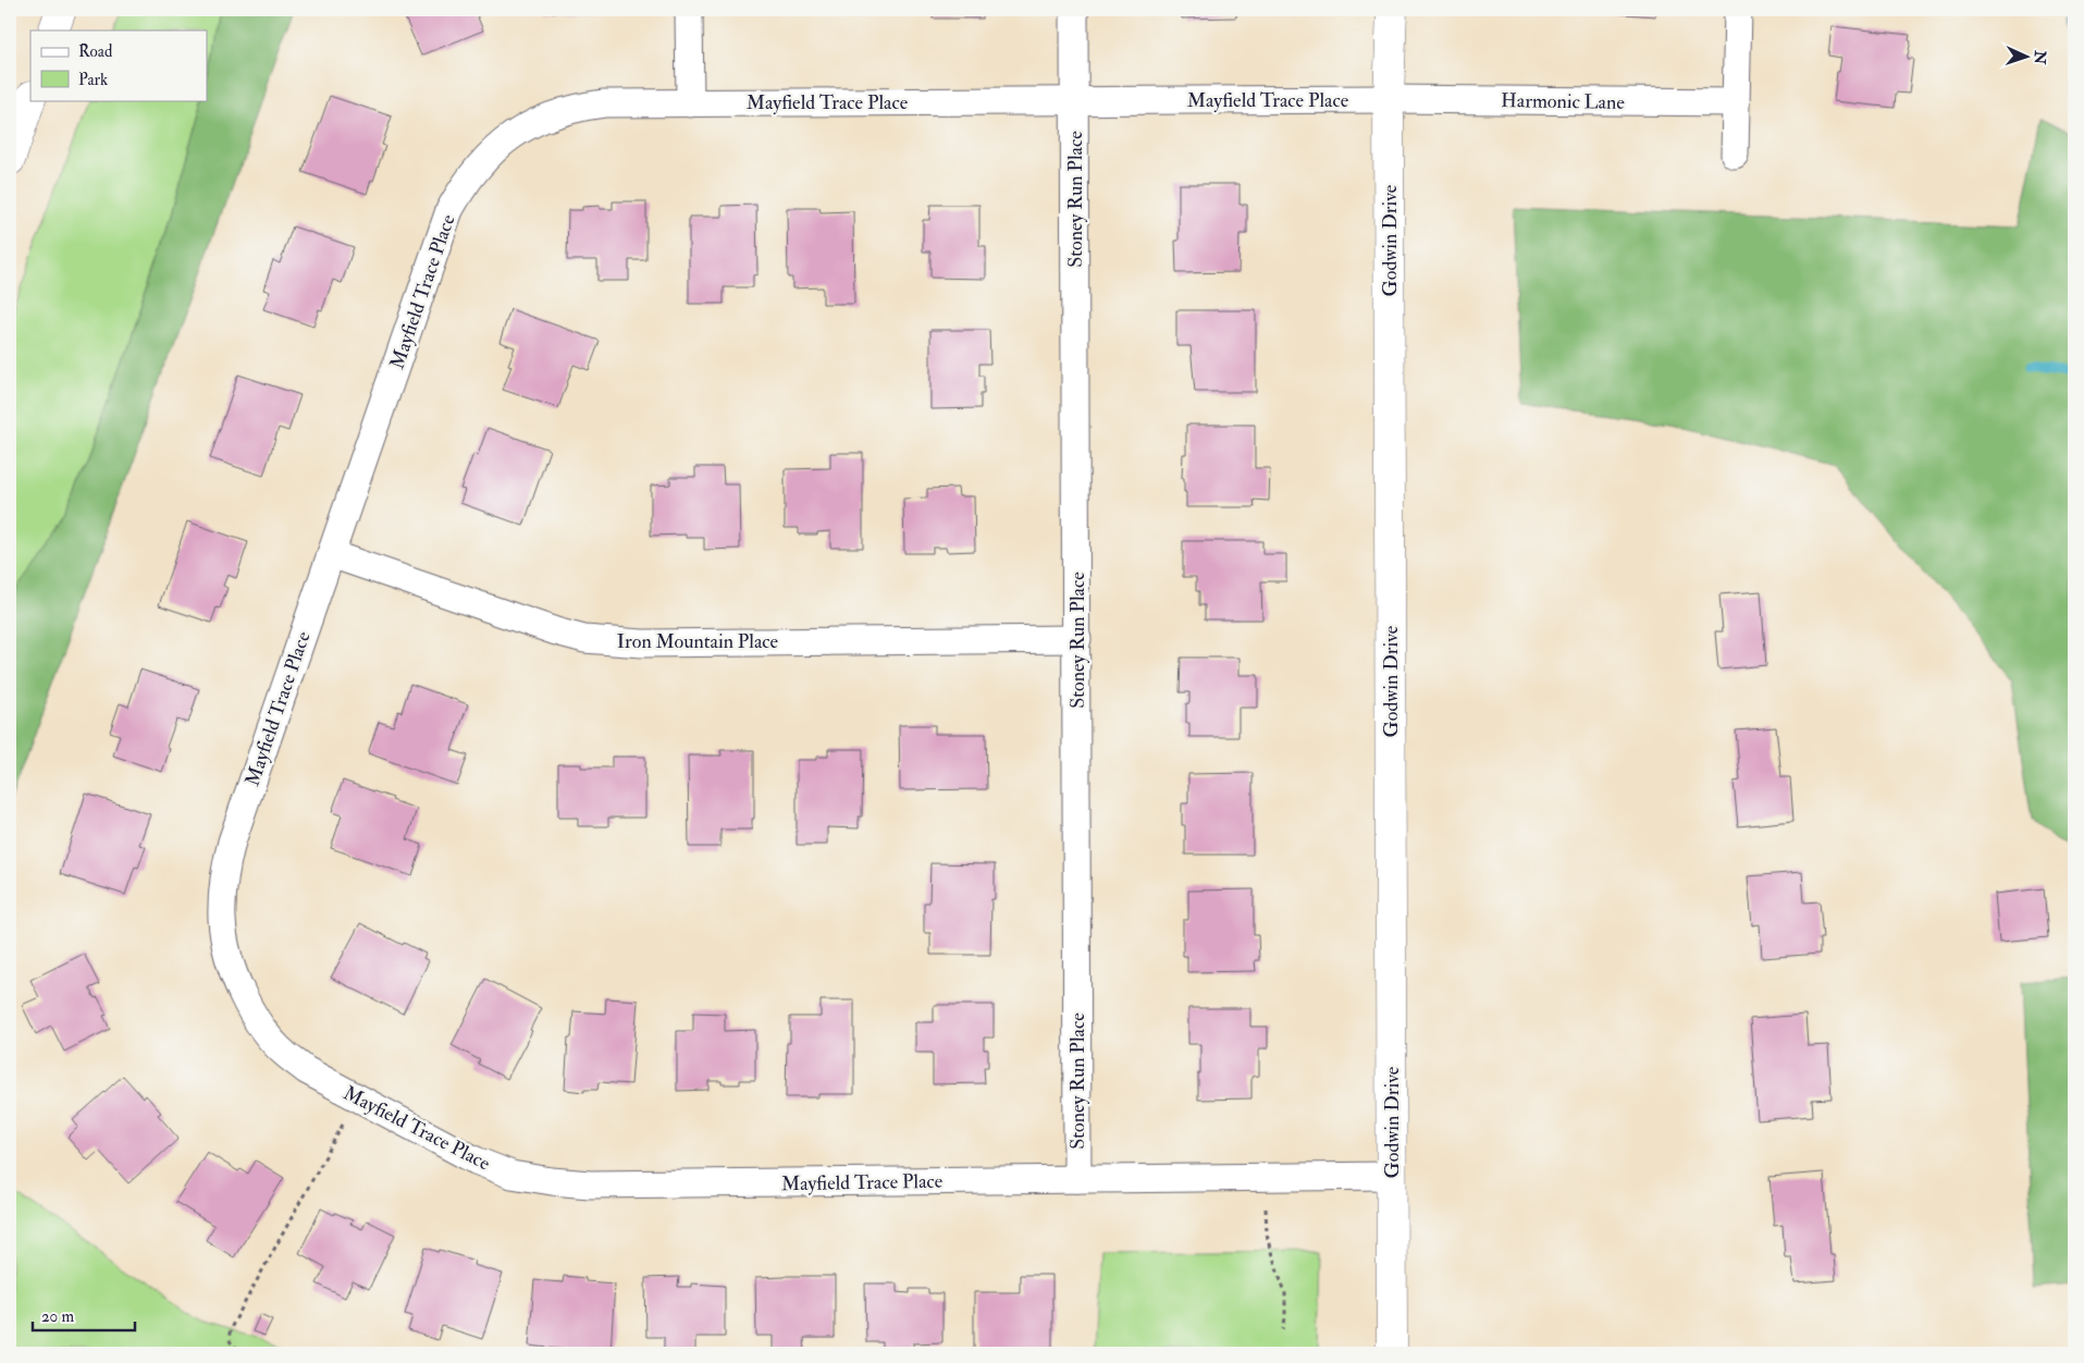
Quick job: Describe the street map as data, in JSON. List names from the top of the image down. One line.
{"streets":{"main road":["Godwin Drive"],"street":["Mayfield Trace Place","Harmonic Lane","Stoney Run Place","Iron Mountain Place"]},"crossings":[["Mayfield Trace Place","Harmonic Lane"],["Mayfield Trace Place","Stoney Run Place"],["Mayfield Trace Place","Godwin Drive"],["Mayfield Trace Place","Iron Mountain Place"],["Harmonic Lane","Godwin Drive"],["Stoney Run Place","Iron Mountain Place"]],"legend":["Road","Park"],"scale_bar":"20 m","north":"right"}
